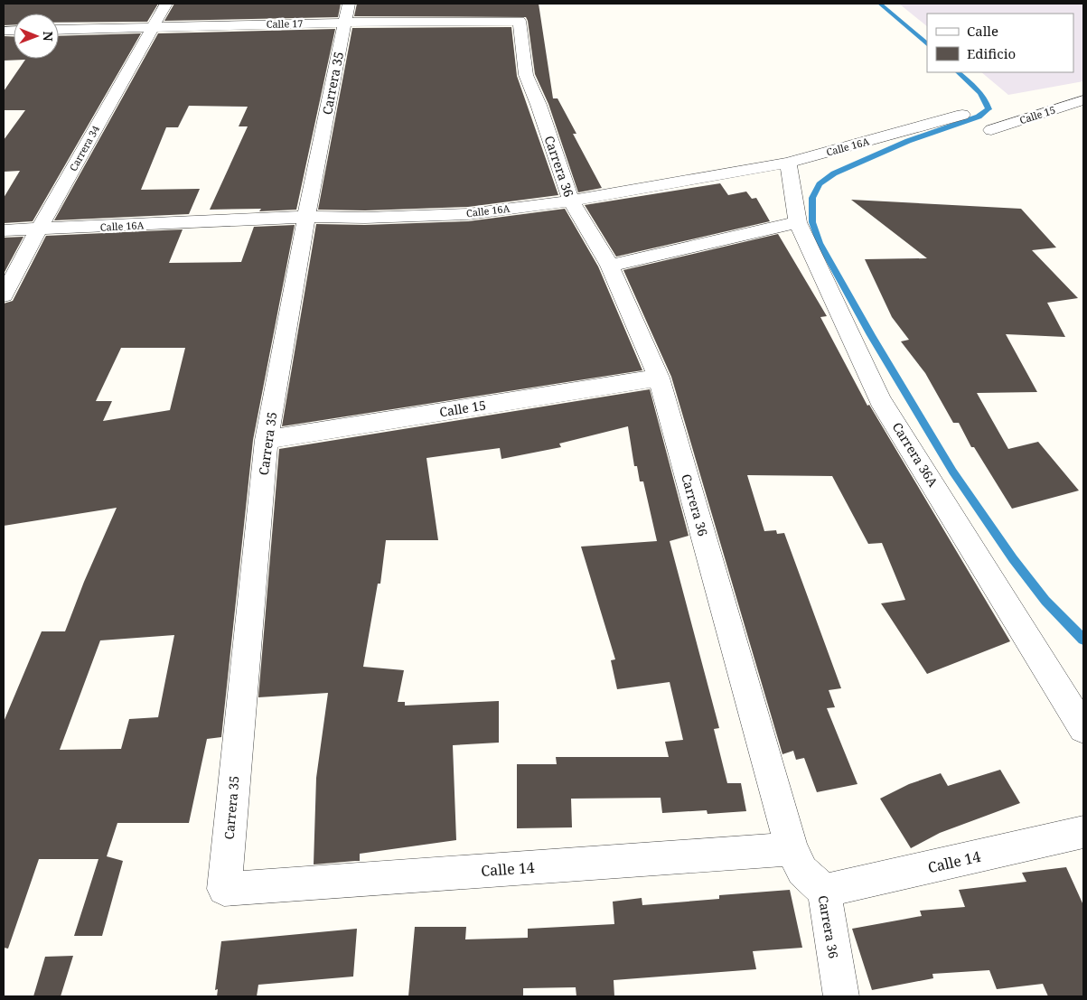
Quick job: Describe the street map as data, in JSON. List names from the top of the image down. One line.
{"streets":{"street":["Calle 17","Carrera 35","Calle 15","Calle 16A","Carrera 34","Carrera 36","Carrera 36A","Calle 14"]},"crossings":[["Calle 17","Carrera 35"],["Calle 17","Carrera 34"],["Calle 17","Carrera 36"],["Carrera 35","Calle 15"],["Carrera 35","Calle 16A"],["Carrera 35","Calle 14"],["Calle 15","Carrera 36"],["Calle 16A","Carrera 34"],["Calle 16A","Carrera 36"],["Calle 16A","Carrera 36A"],["Carrera 36","Calle 14"]],"legend":["Calle","Edificio"],"north":"right"}
